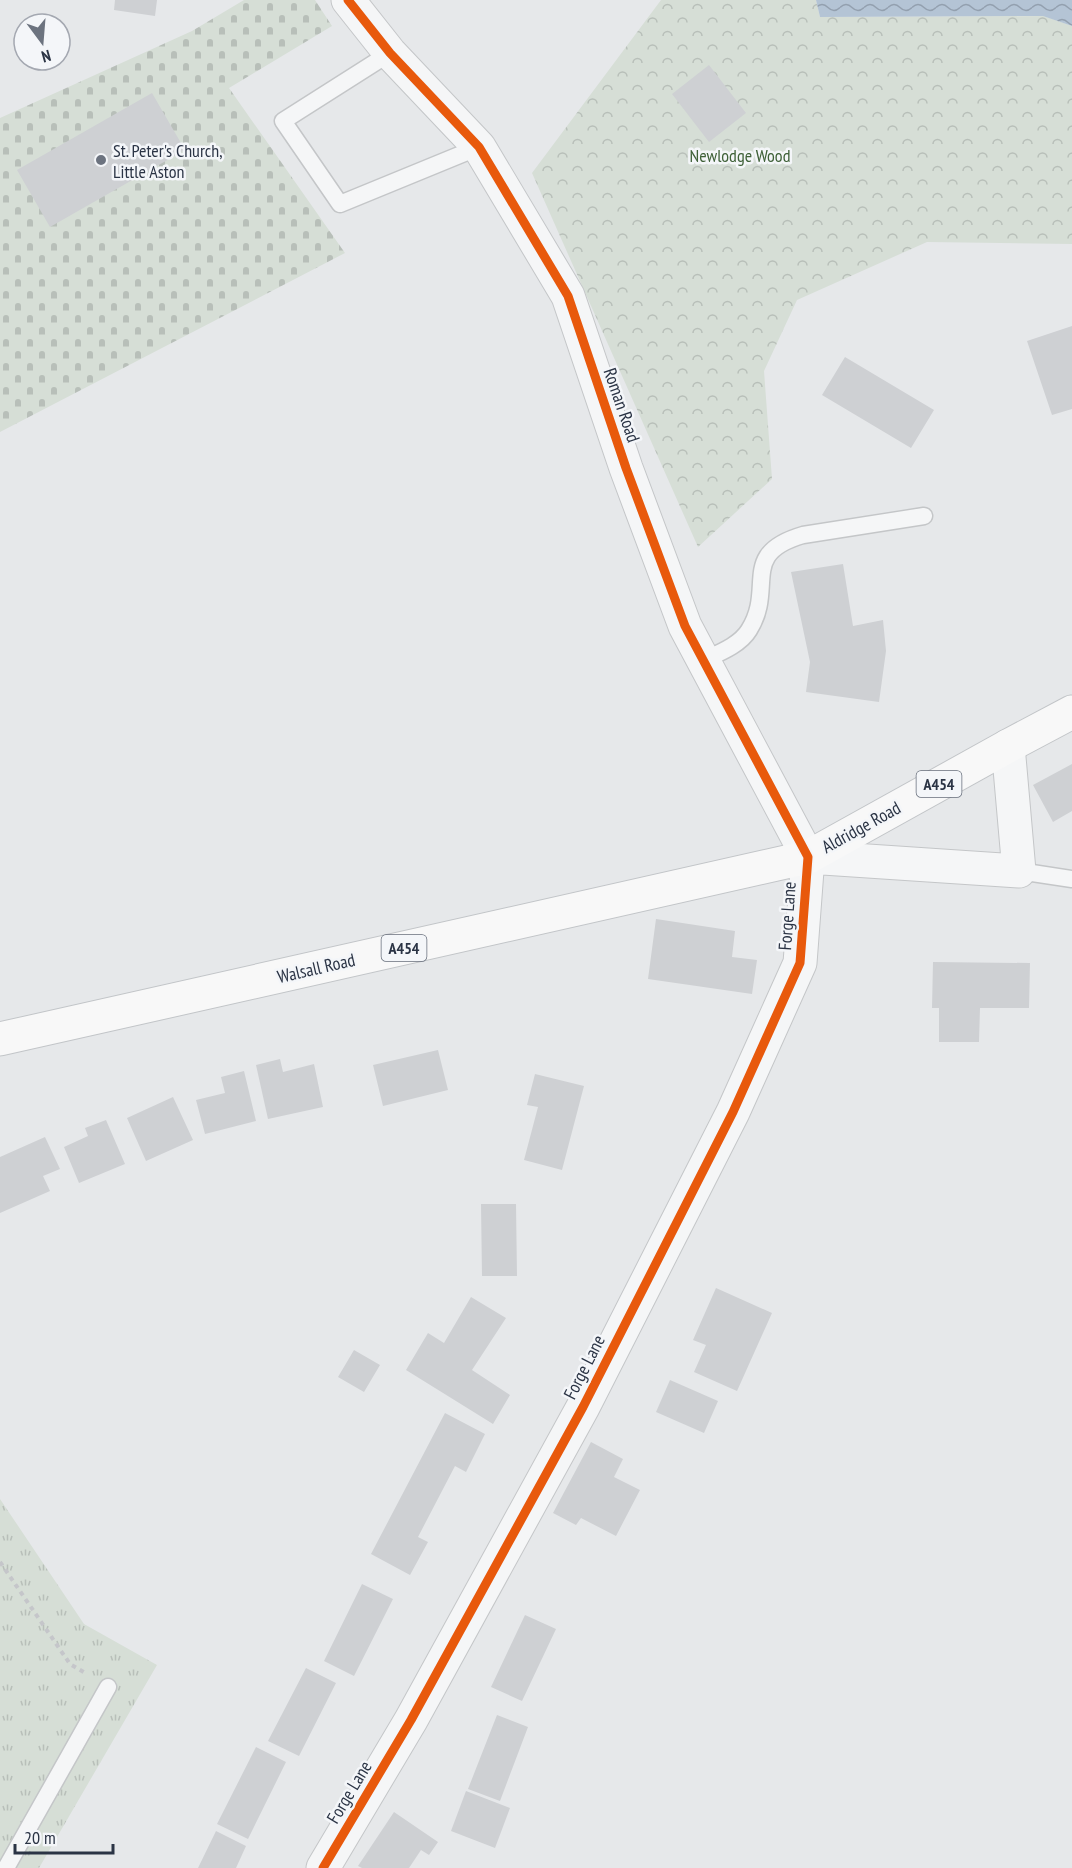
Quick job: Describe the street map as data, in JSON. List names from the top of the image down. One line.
{"streets":{"main road":["A454","Aldridge Road","Walsall Road"],"street":["Roman Road","Forge Lane"]},"crossings":[["Roman Road","Aldridge Road"],["Roman Road","Forge Lane"],["Roman Road","Walsall Road"],["Aldridge Road","Forge Lane"],["Aldridge Road","Walsall Road"],["Forge Lane","Walsall Road"]],"parks":["Newlodge Wood"],"places":["St. Peter's Church, Little Aston"],"scale_bar":"20 m","north":"bottom"}
